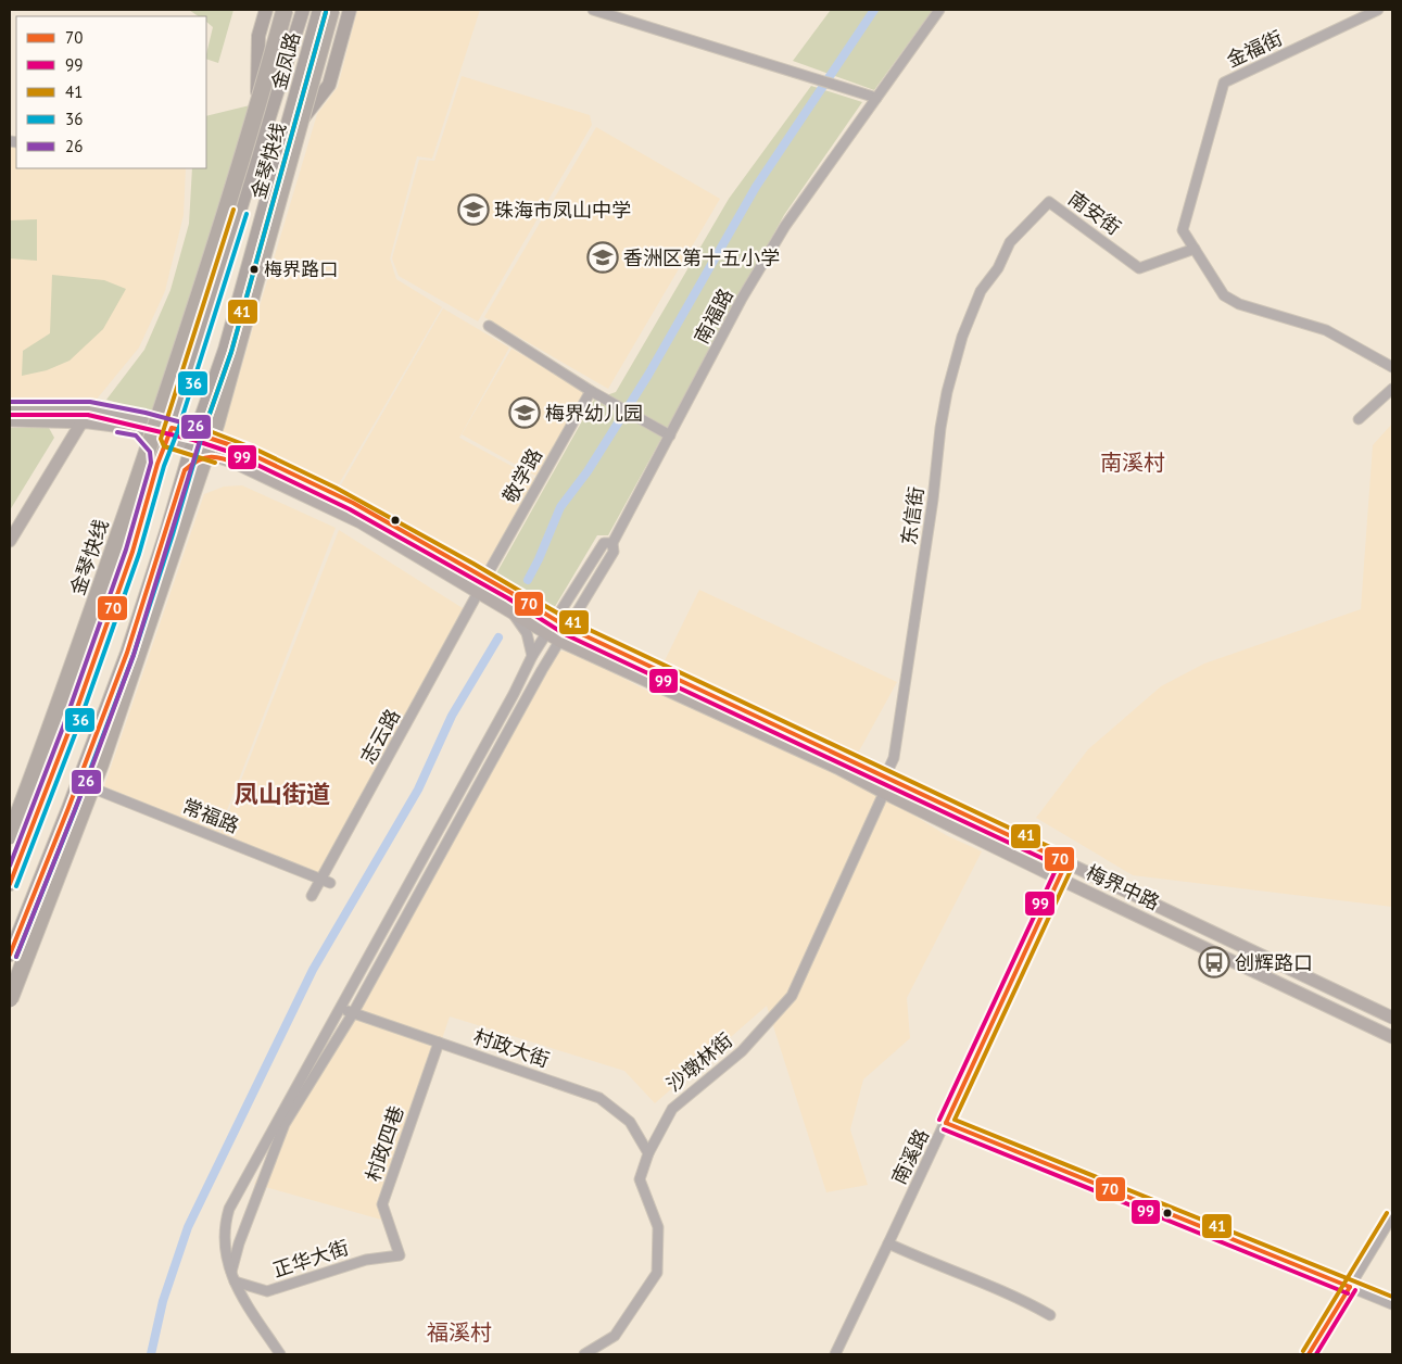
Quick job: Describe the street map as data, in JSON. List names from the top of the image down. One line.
{"streets":{"highway":["金琴快线"],"main road":["金凤路","梅界中路"],"street":["金福街","南安街","南福路","敬学路","东信街","志云路","常福路","村政大街","沙墩林街","村政四巷","南溪路","正华大街"]},"crossings":[["金福街","南安街"],["金凤路","常福路"],["金凤路","梅界中路"],["南安街","东信街"],["敬学路","梅界中路"],["东信街","梅界中路"],["志云路","常福路"],["志云路","梅界中路"],["梅界中路","沙墩林街"],["梅界中路","南溪路"],["村政大街","沙墩林街"],["村政大街","村政四巷"],["村政四巷","正华大街"]],"districts":["南溪村","凤山街道","福溪村"],"places":{"school or university":["珠海市凤山中学","香洲区第十五小学","梅界幼儿园"],"other":["梅界路口"],"bus stop":["创辉路口"]},"lines":["transit line 41","transit line 36","transit line 26","transit line 99","transit line 70"],"legend":["70","99","41","36","26"]}
